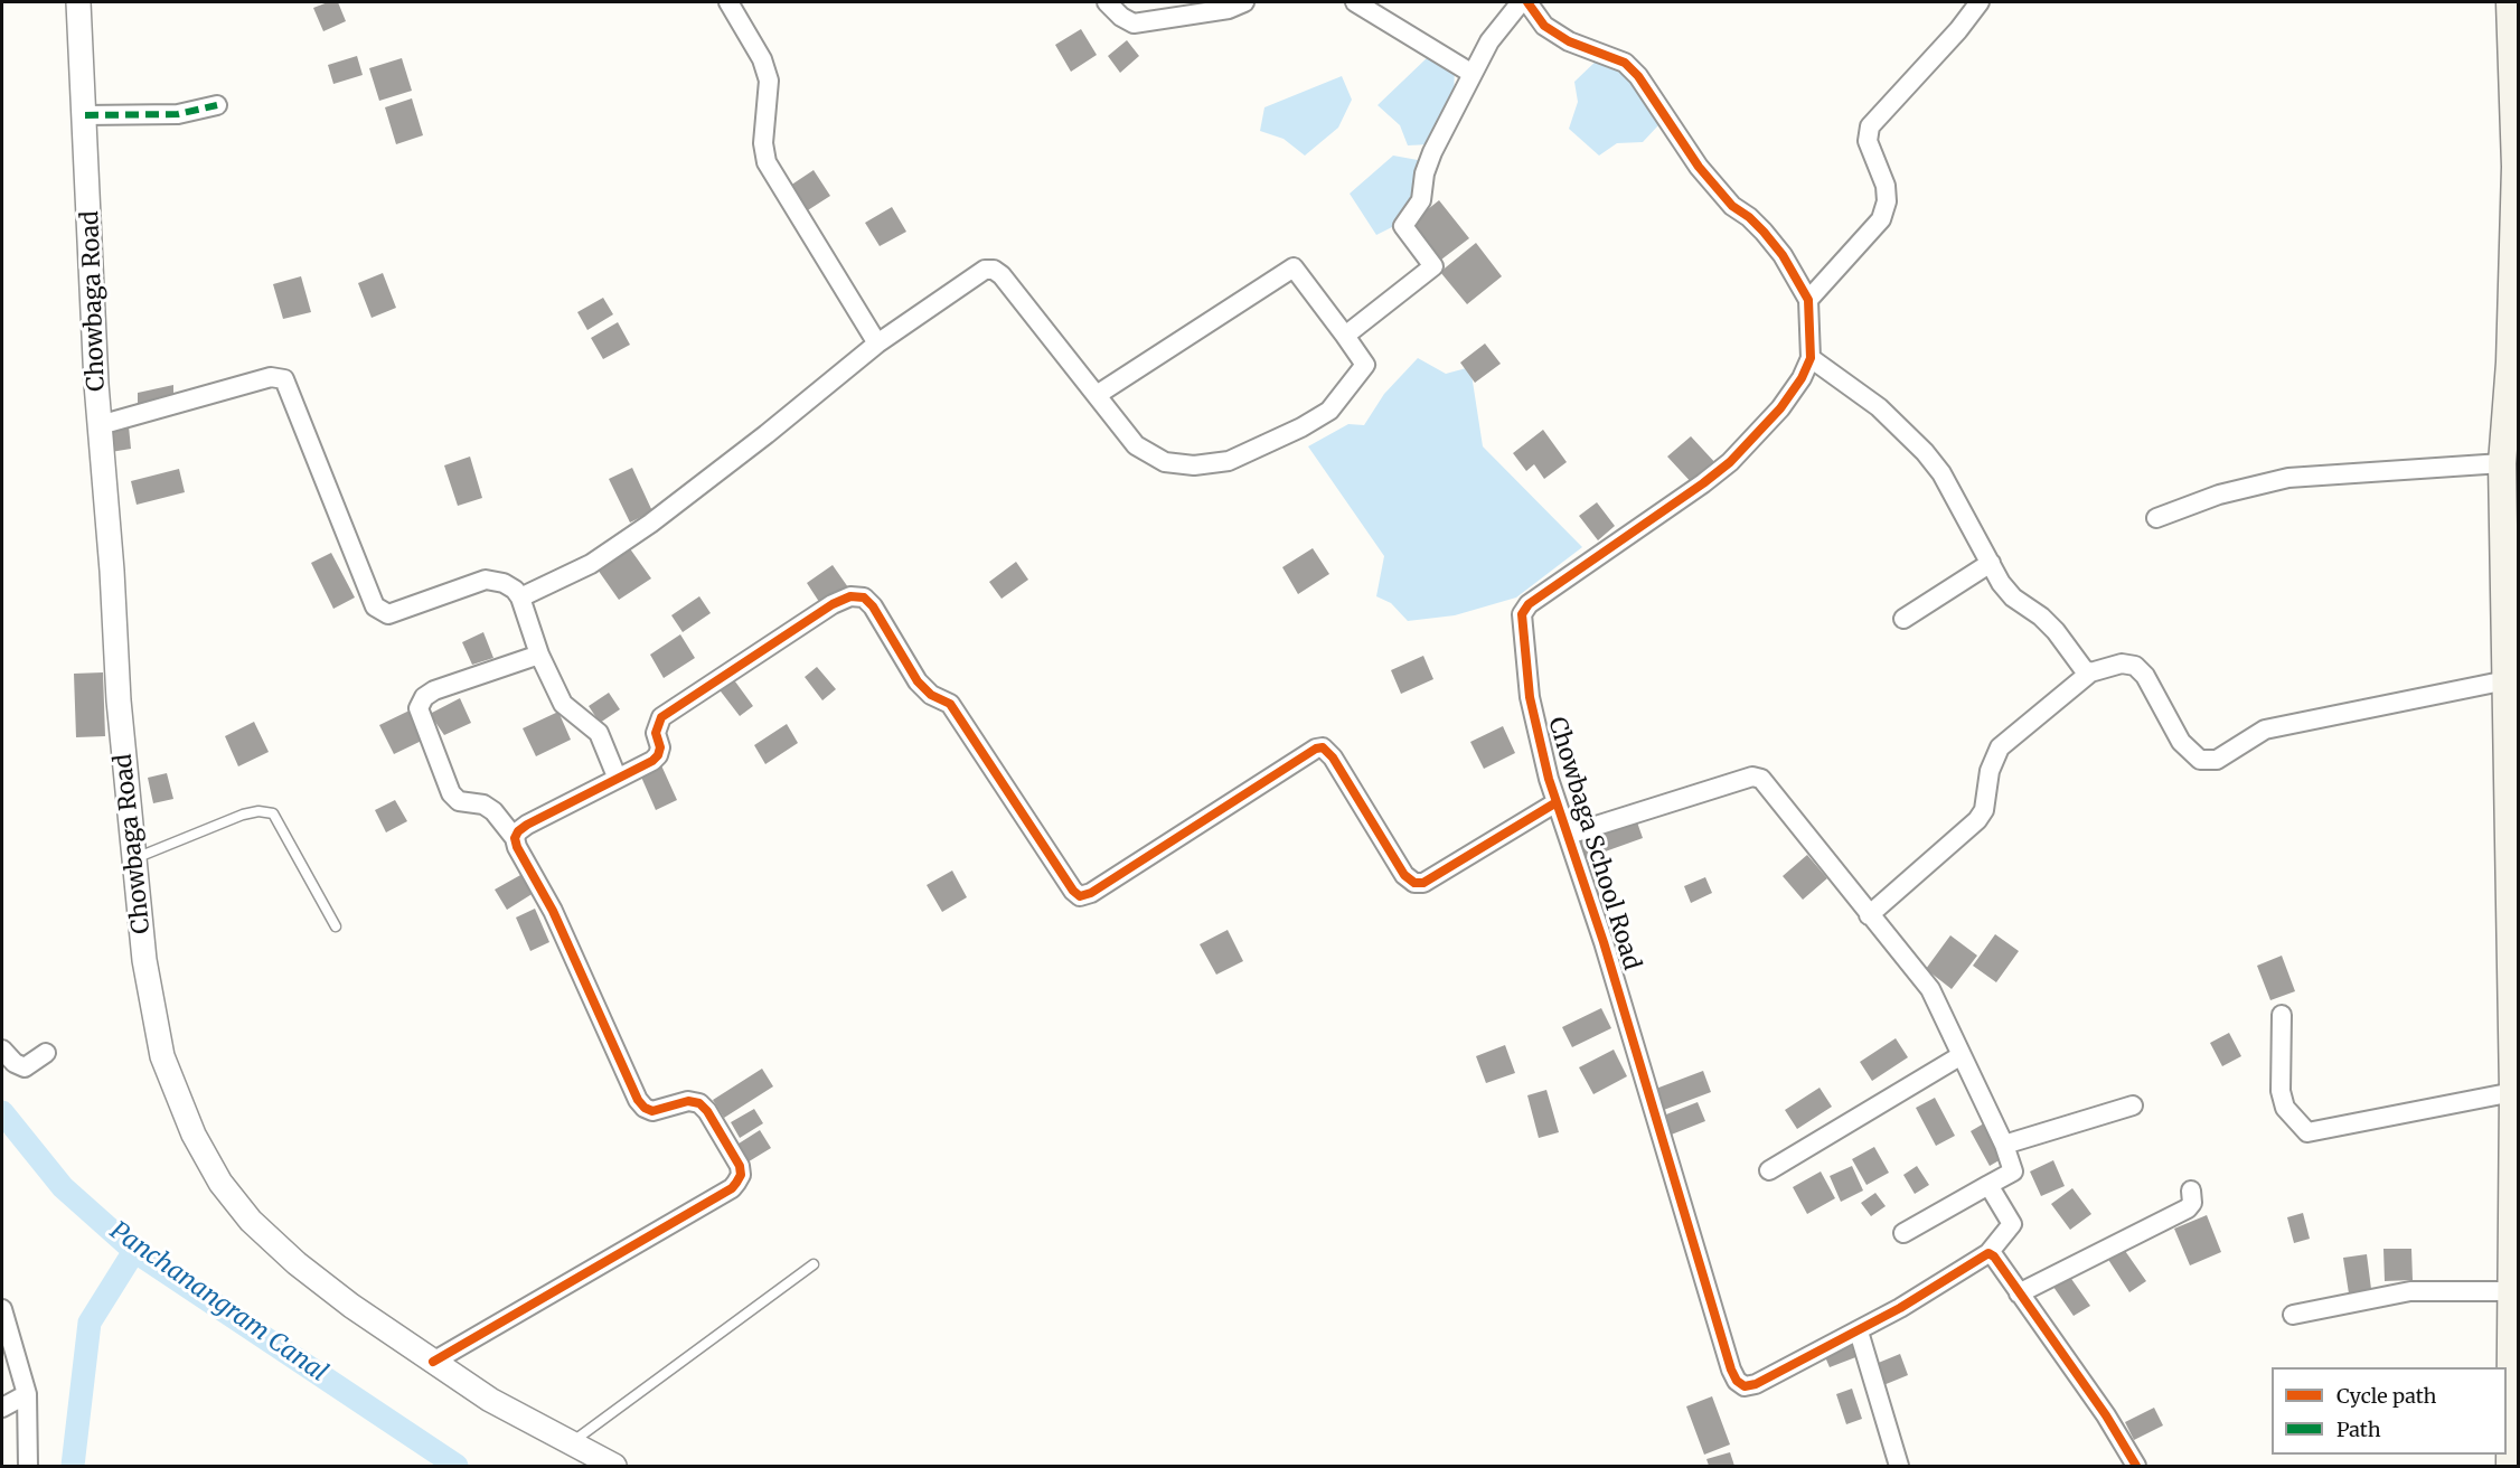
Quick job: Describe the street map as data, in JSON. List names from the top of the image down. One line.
{"streets":{"street":["Chowbaga Road","Chowbaga School Road"]},"water":["Panchanangram Canal"],"legend":["Cycle path","Path"]}
